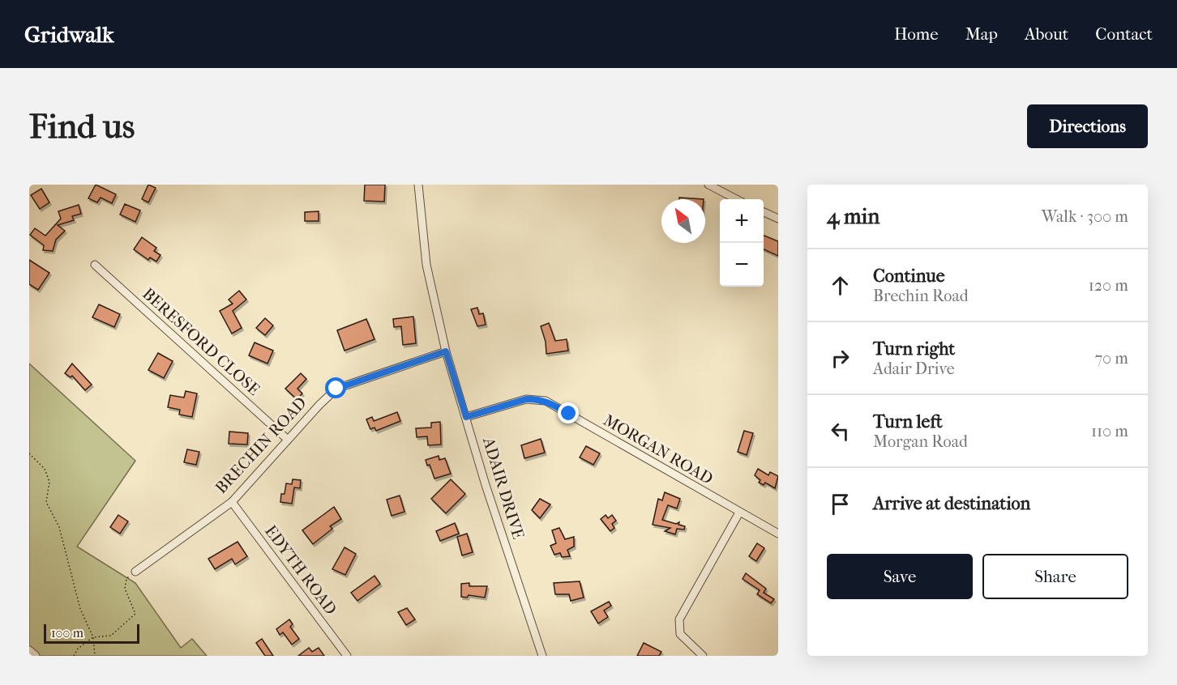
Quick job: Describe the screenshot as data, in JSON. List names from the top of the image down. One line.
{"streets":{"street":["BERESFORD CLOSE","BRECHIN ROAD","MORGAN ROAD","ADAIR DRIVE","EDYTH ROAD"]},"crossings":[["BERESFORD CLOSE","BRECHIN ROAD"],["BRECHIN ROAD","ADAIR DRIVE"],["BRECHIN ROAD","EDYTH ROAD"],["MORGAN ROAD","ADAIR DRIVE"]],"scale_bar":"100 m","north":"top left","page":{"header":"Gridwalk","nav":["Home","Map","About","Contact"],"buttons":["Directions",["Save","Share"]],"title":"Find us","heading":["4 min","Walk · 300 m"],"map_buttons":["+","−"],"list":[["Continue","Brechin Road","120 m"],["Turn right","Adair Drive","70 m"],["Turn left","Morgan Road","110 m"],"Arrive at destination"],"scale":"100 m"}}
